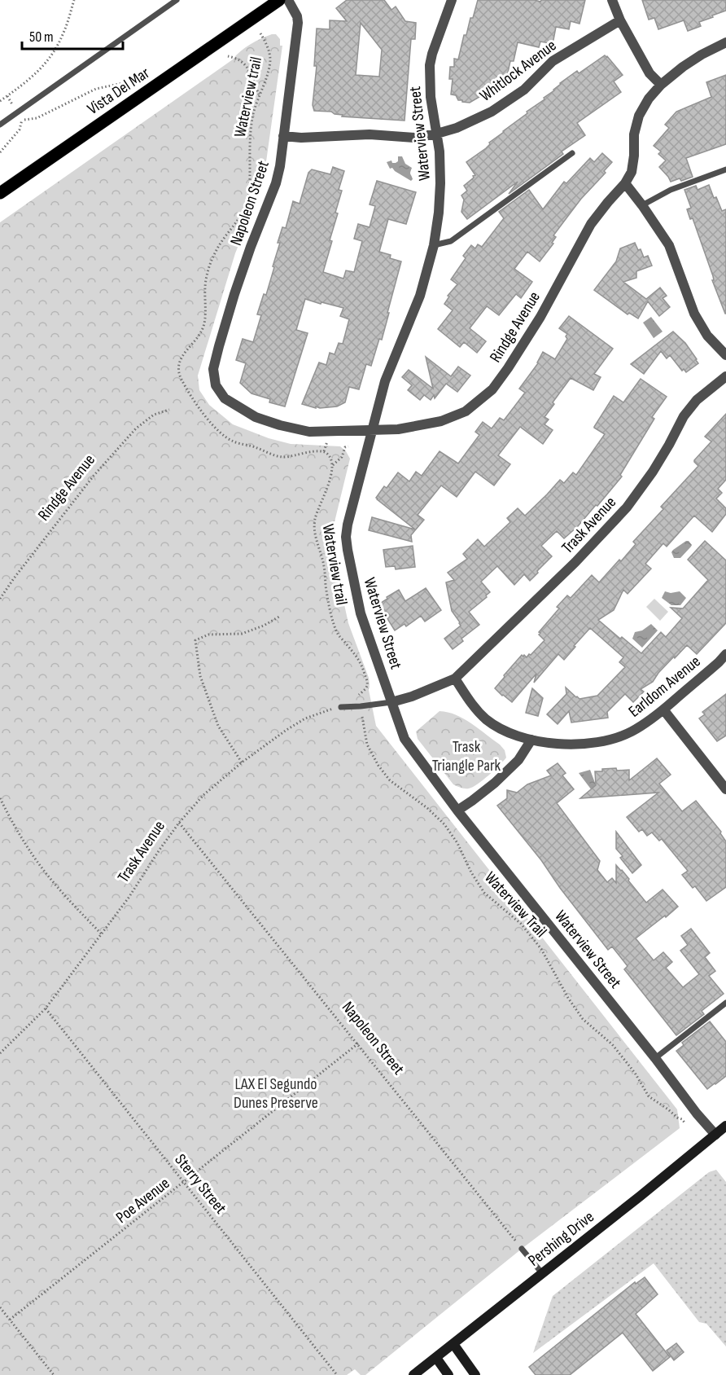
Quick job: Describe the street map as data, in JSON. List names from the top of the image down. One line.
{"streets":{"main road":["Vista Del Mar","Pershing Drive"],"street":["Whitlock Avenue","Waterview Street","Napoleon Street","Rindge Avenue","Trask Avenue","Earldom Avenue"],"path":["Waterview trail","Waterview Trail","Sterry Street","Poe Avenue"]},"crossings":[["Whitlock Avenue","Waterview Street"],["Whitlock Avenue","Napoleon Street"],["Waterview Street","Rindge Avenue"],["Waterview Street","Pershing Drive"],["Napoleon Street","Rindge Avenue"],["Napoleon Street","Trask Avenue"],["Napoleon Street","Poe Avenue"],["Trask Avenue","Earldom Avenue"],["Trask Avenue","Sterry Street"],["Sterry Street","Poe Avenue"]],"parks":["Trask Triangle Park","LAX El Segundo Dunes Preserve"],"scale_bar":"50 m"}
